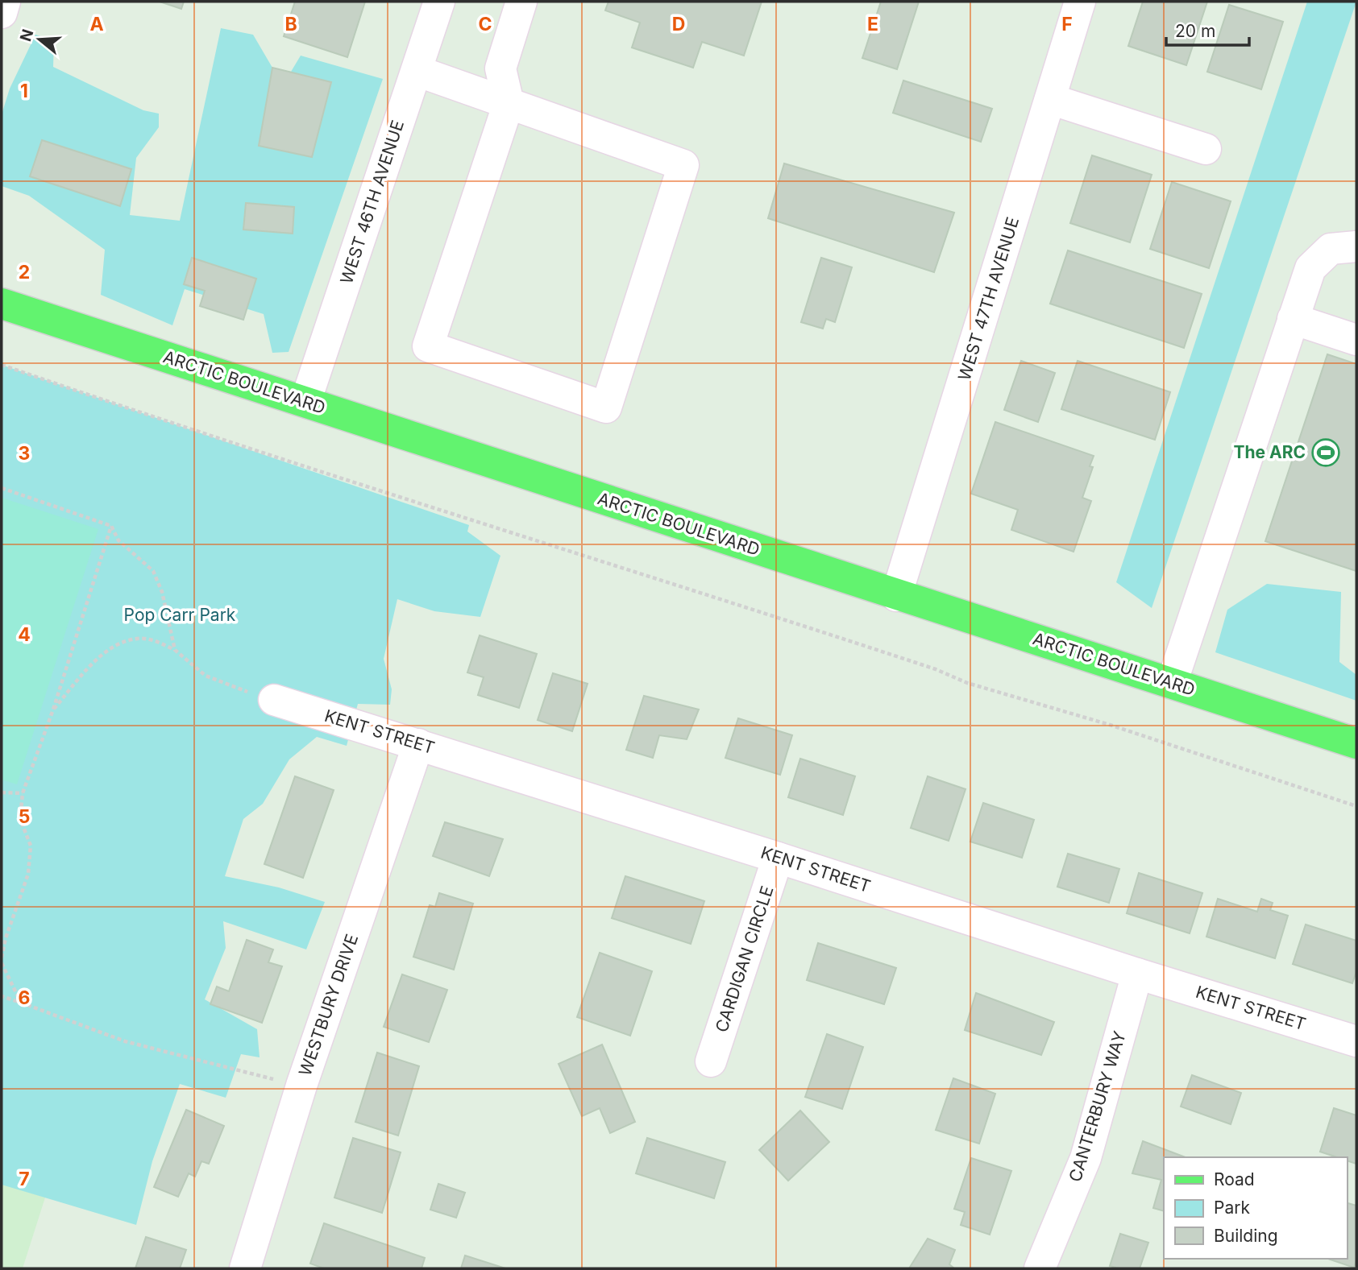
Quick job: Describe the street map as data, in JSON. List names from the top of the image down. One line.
{"streets":{"main road":["ARCTIC BOULEVARD"],"street":["WEST 46TH AVENUE","WEST 47TH AVENUE","KENT STREET","CARDIGAN CIRCLE","WESTBURY DRIVE","CANTERBURY WAY"]},"crossings":[["WEST 46TH AVENUE","ARCTIC BOULEVARD"],["WEST 47TH AVENUE","ARCTIC BOULEVARD"],["KENT STREET","CARDIGAN CIRCLE"],["KENT STREET","WESTBURY DRIVE"],["KENT STREET","CANTERBURY WAY"]],"parks":["Pop Carr Park"],"places":{"sports":["The ARC"]},"legend":["Road","Park","Building"],"scale_bar":"20 m","north":"left","grid":{"columns":["A","B","C","D","E","F"],"rows":["1","2","3","4","5","6","7"]}}
